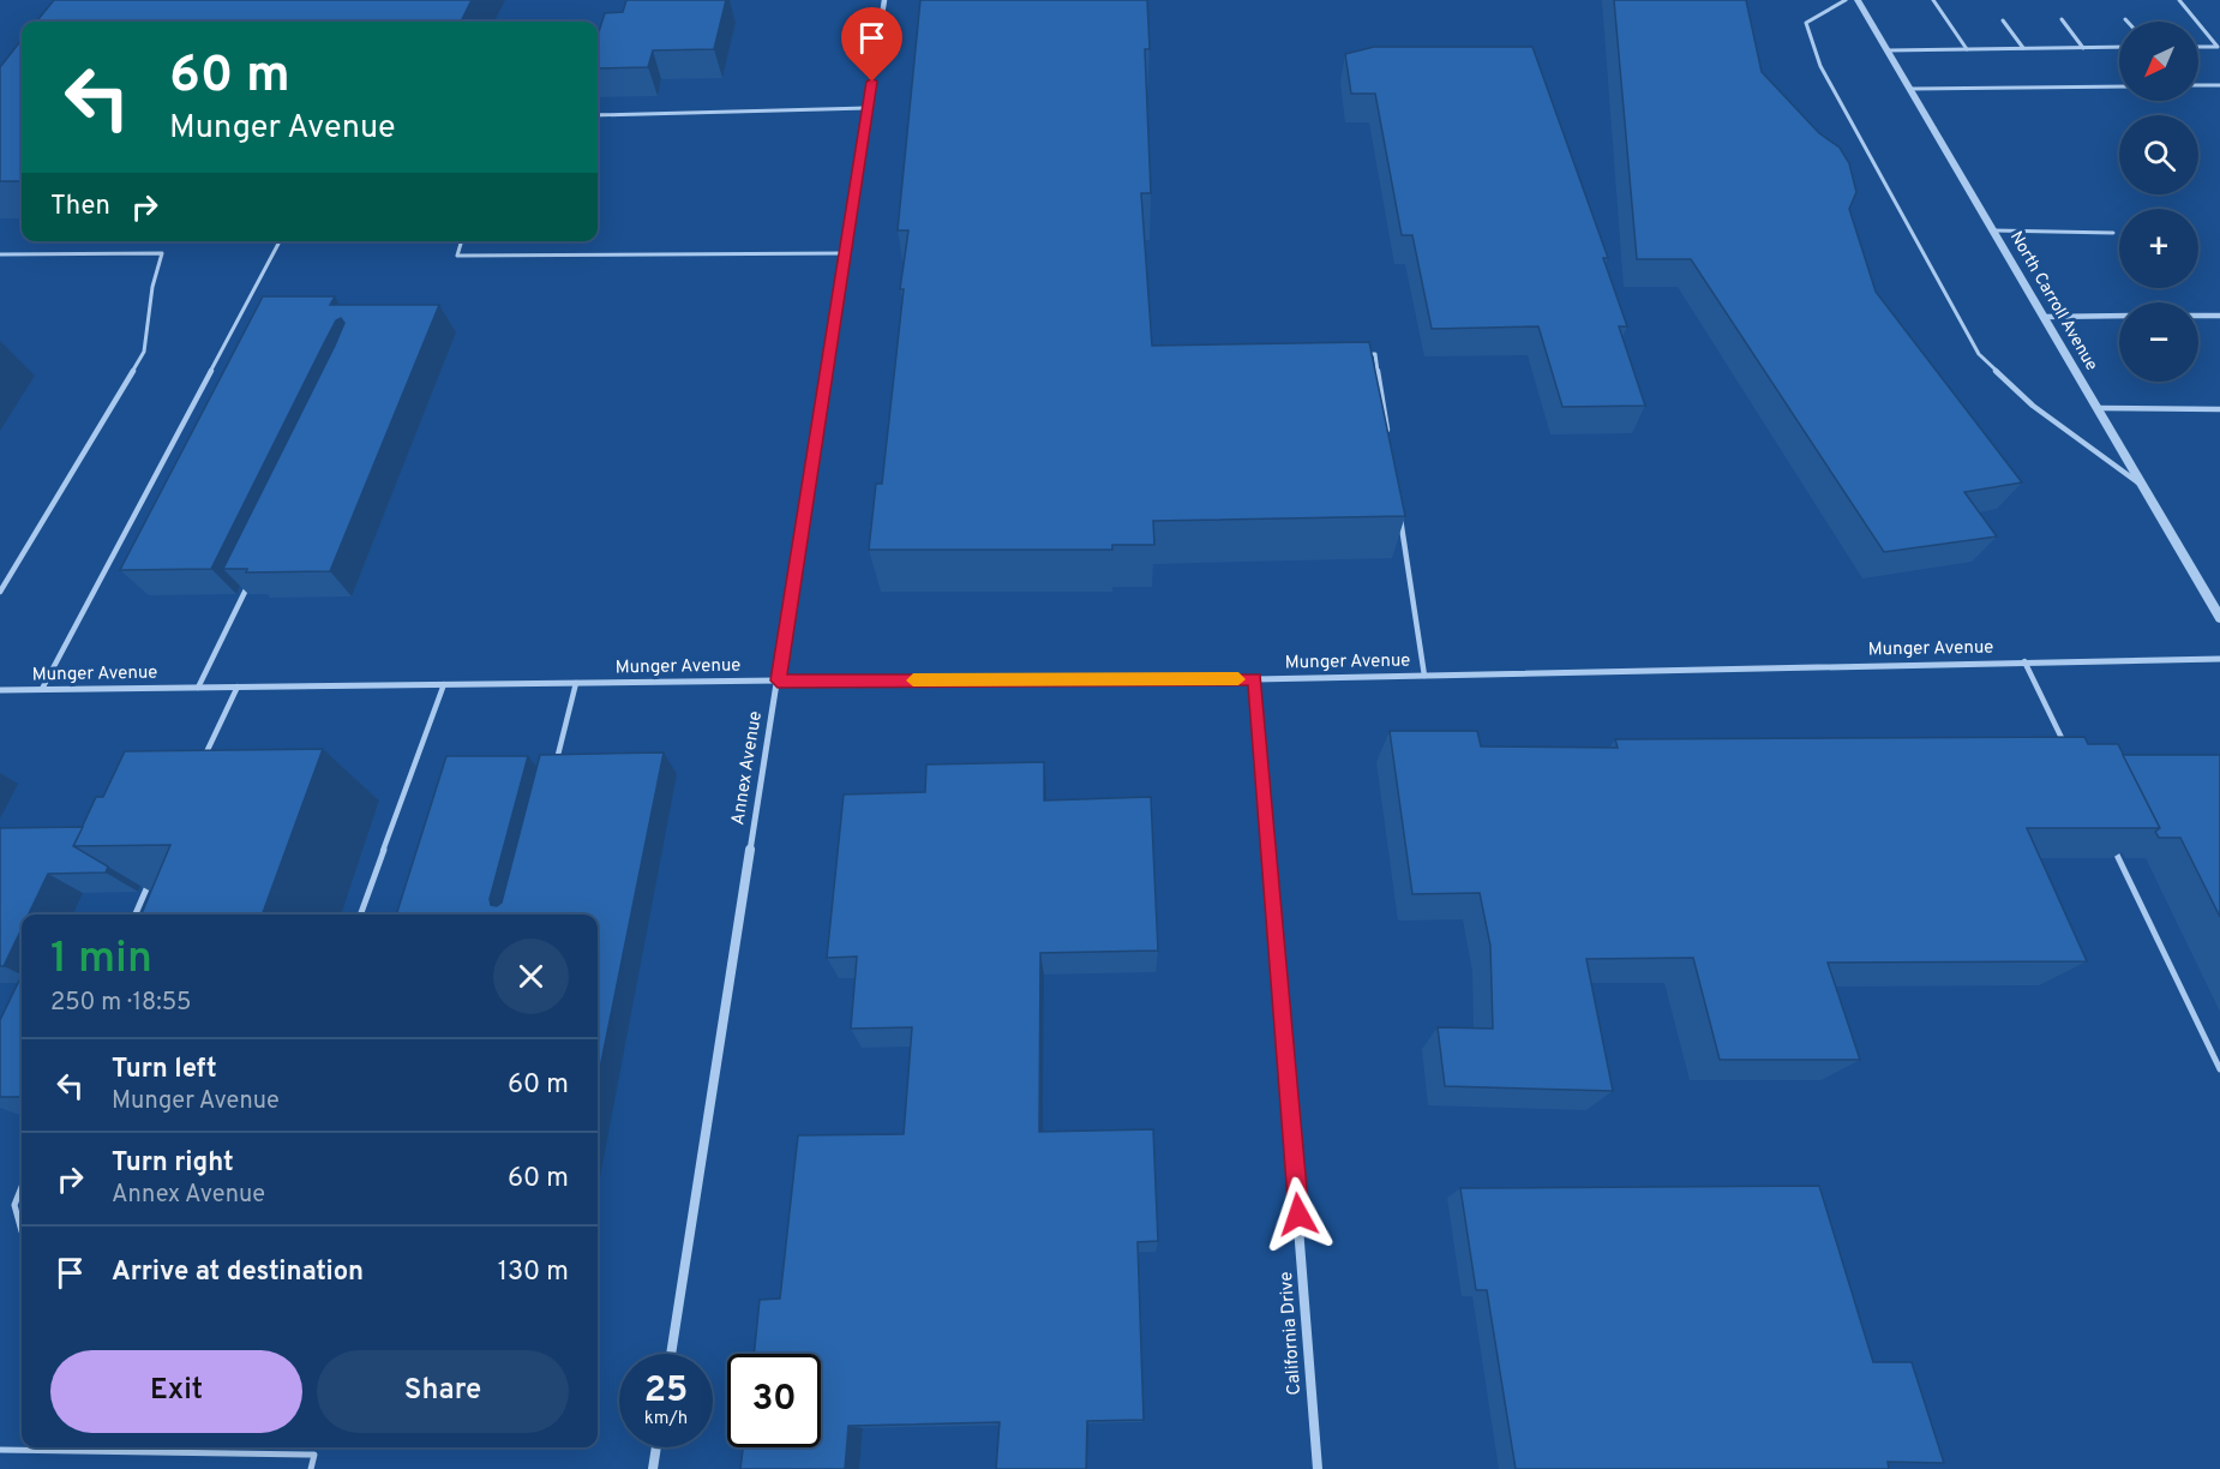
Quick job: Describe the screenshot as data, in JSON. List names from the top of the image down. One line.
{"streets":{"street":["North Carroll Avenue","Munger Avenue","Annex Avenue","California Drive"]},"crossings":[["Munger Avenue","Annex Avenue"],["Munger Avenue","California Drive"]],"north":"bottom left","page":{"map_buttons":["+","−"],"turn":["60 m","Munger Avenue"],"then":"Then","heading":["1 min","250 m · 18:55"],"list":[{"name":"Turn left","note":"Munger Avenue","value":"60 m"},{"name":"Turn right","note":"Annex Avenue","value":"60 m"},{"name":"Arrive at destination","value":"130 m"}],"buttons":["Exit","Share"],"speed":"25 km/h","limit":"30"}}
